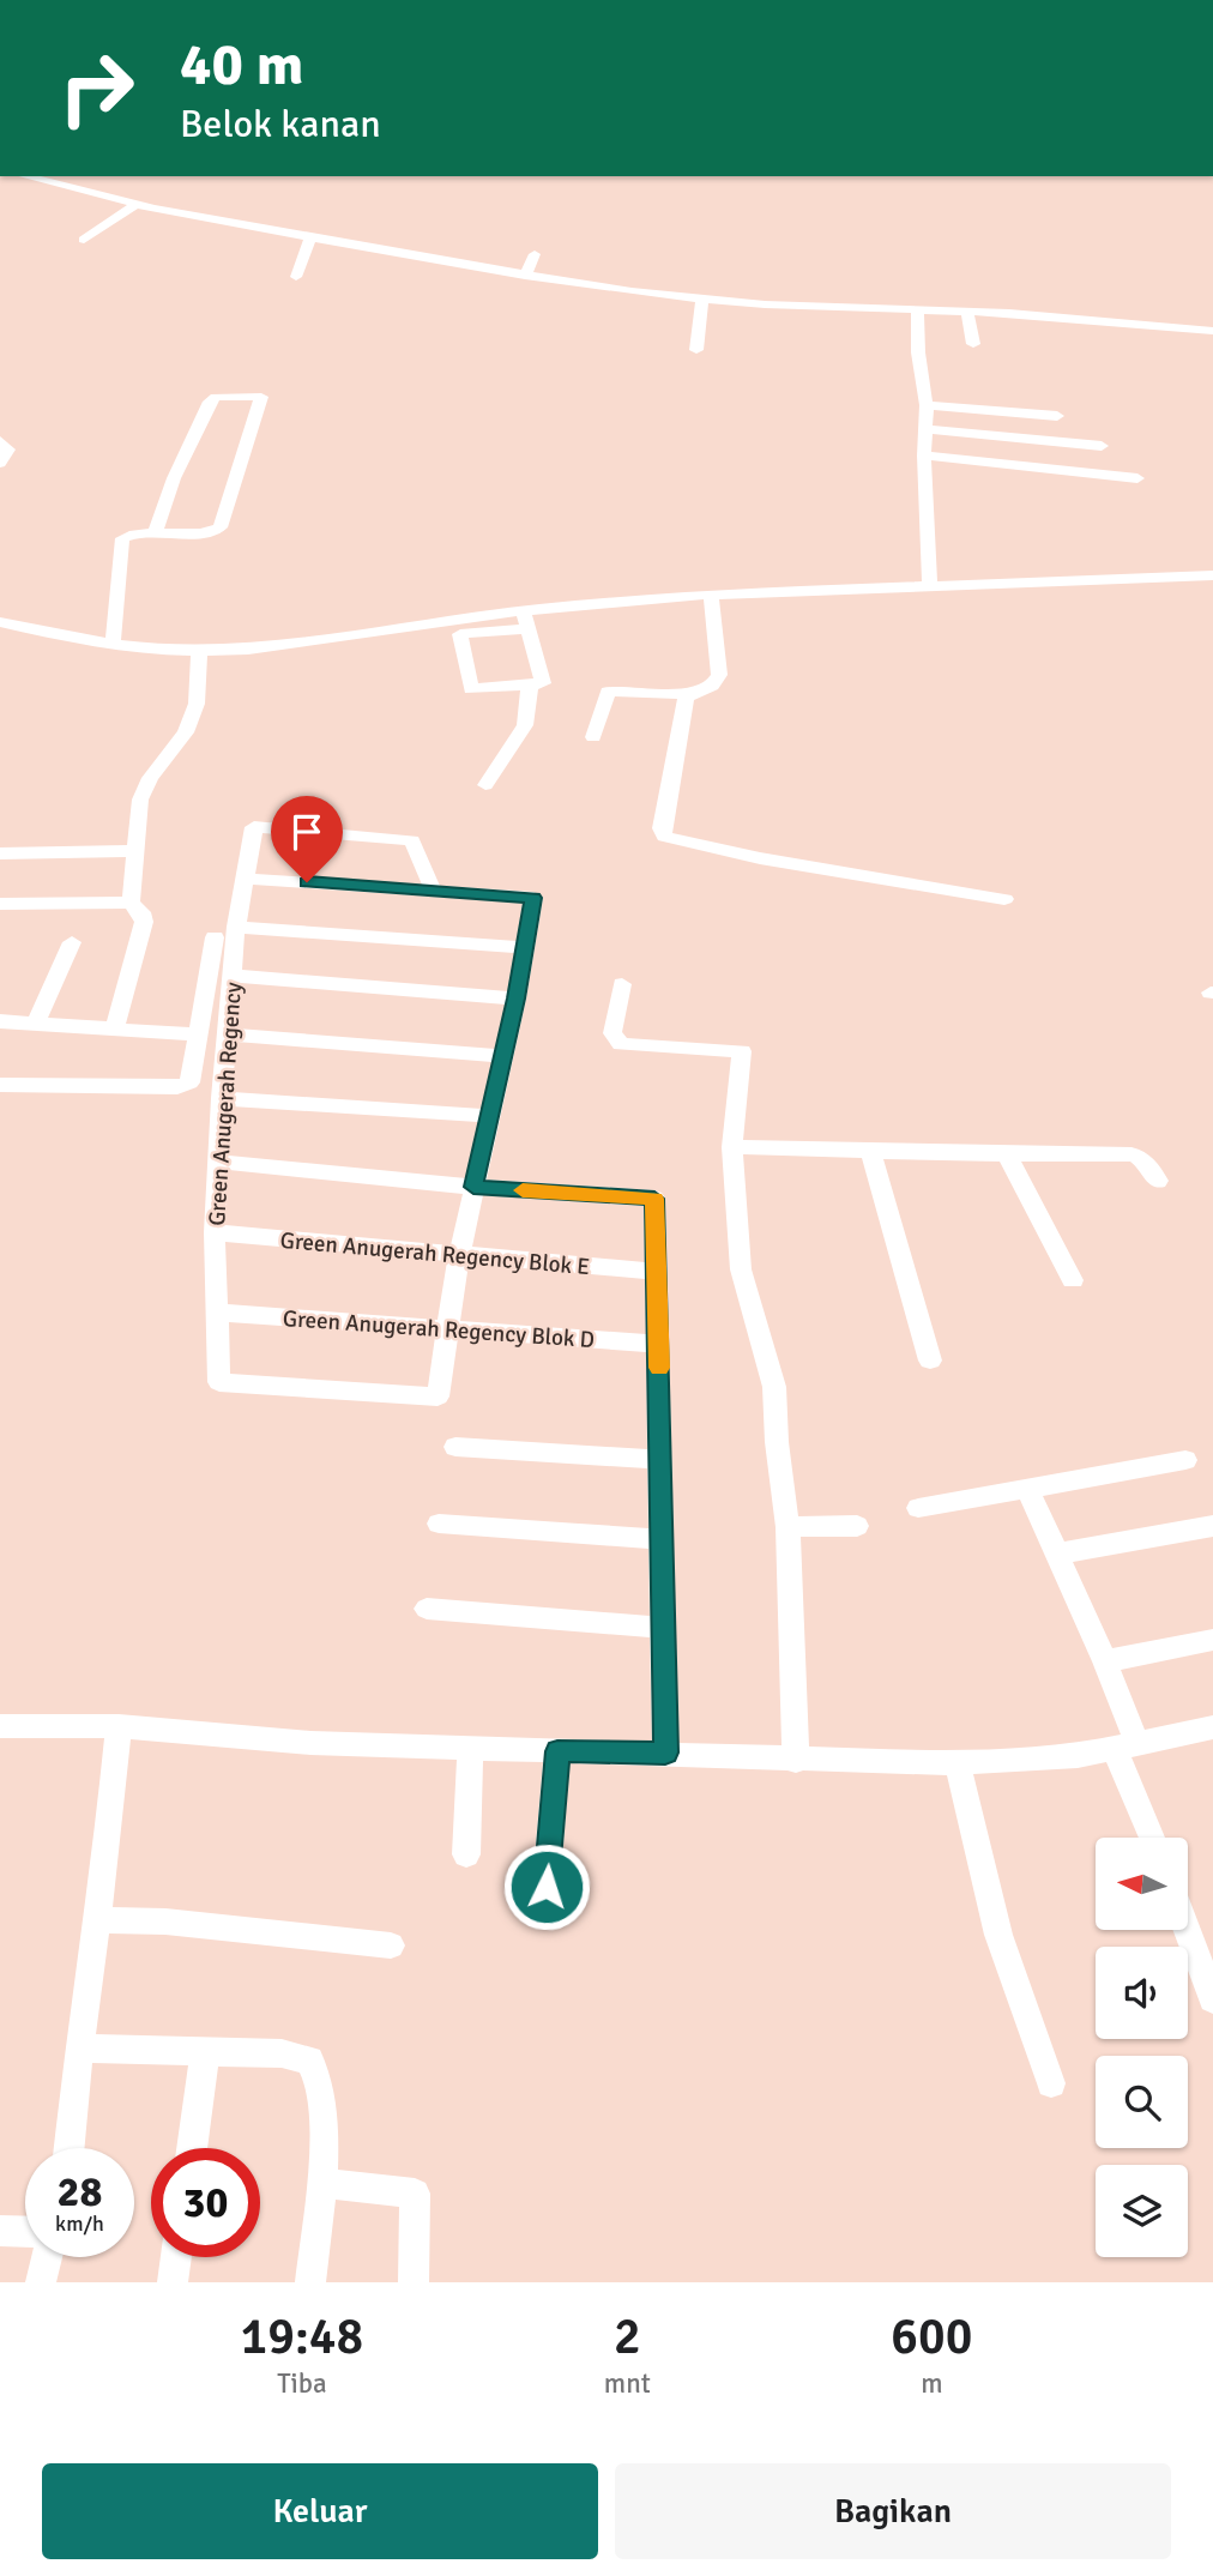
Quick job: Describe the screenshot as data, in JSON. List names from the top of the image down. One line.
{"streets":{"street":["Green Anugerah Regency","Green Anugerah Regency Blok E","Green Anugerah Regency Blok D"]},"crossings":[["Green Anugerah Regency","Green Anugerah Regency Blok E"],["Green Anugerah Regency","Green Anugerah Regency Blok D"]],"north":"left","page":{"turn":["40 m","Belok kanan"],"speed":"28 km/h","limit":"30","eta":["19:48","Tiba","2","mnt","600","m"],"buttons":["Keluar","Bagikan"]}}
